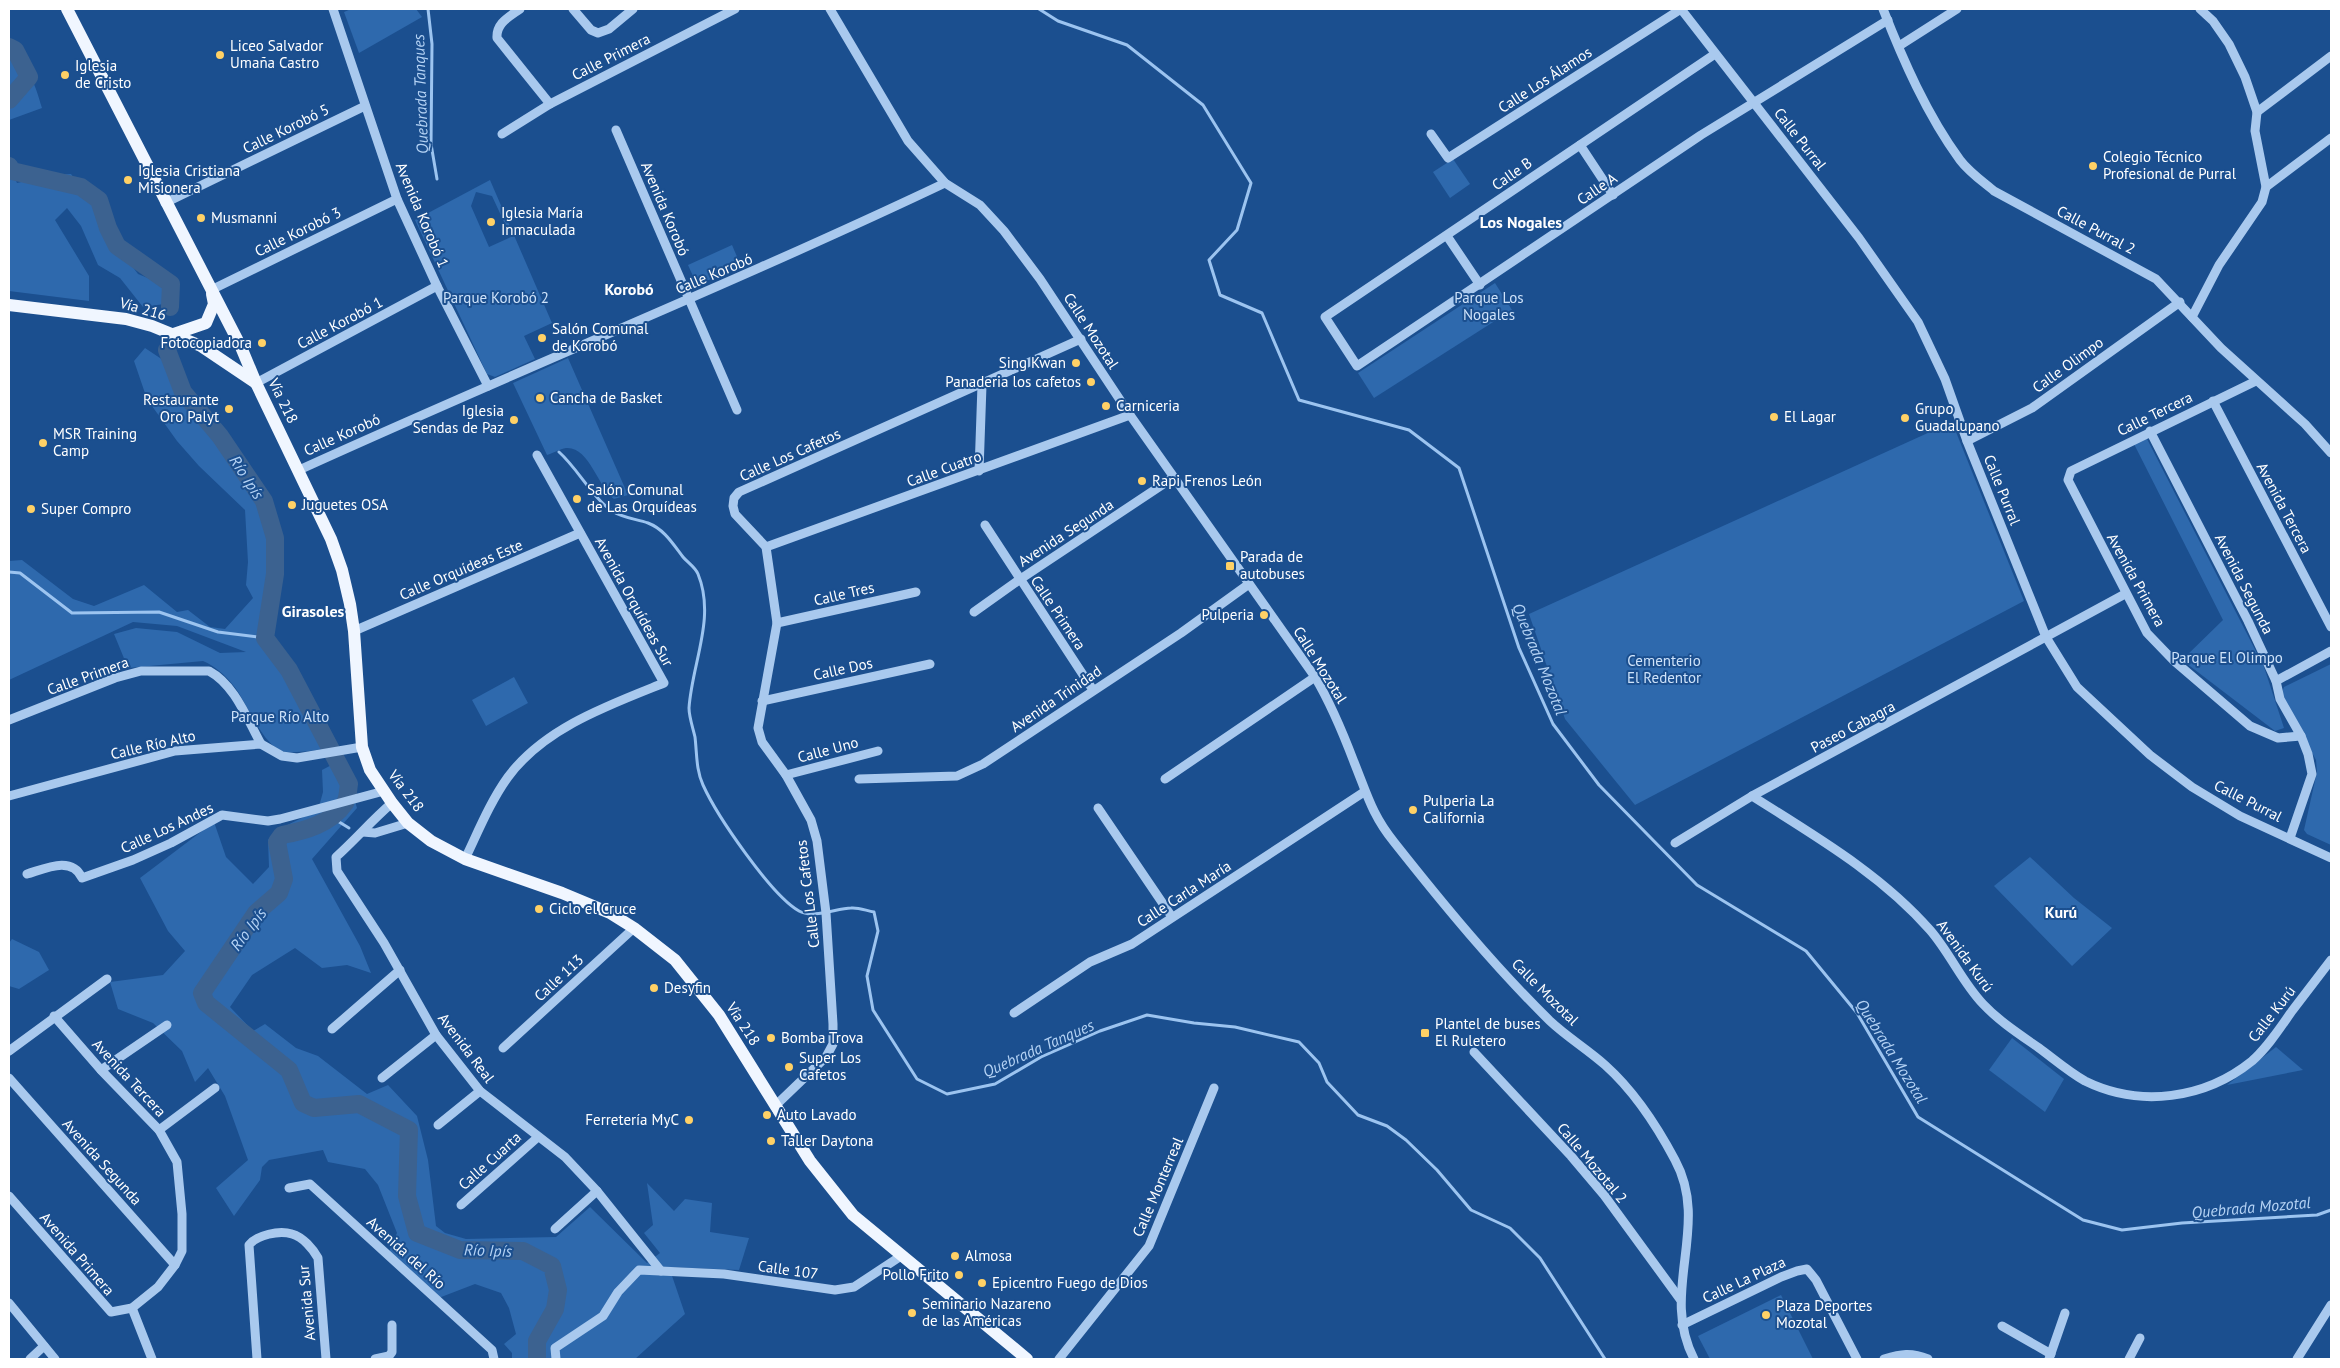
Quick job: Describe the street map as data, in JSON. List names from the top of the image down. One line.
{"streets":{"main road":["Vía 216","Vía 218"],"street":["Calle Primera","Calle Los Álamos","Calle Korobó 5","Calle Purral","Calle B","Calle A","Avenida Korobó","Avenida Korobó 1","Calle Purral 2","Calle Korobó 3","Calle Korobó","Calle Korobó 1","Calle Mozotal","Calle Olimpo","Calle Tercera","Calle Los Cafetos","Calle Cuatro","Avenida Tercera","Avenida Segunda","Calle Orquídeas Este","Avenida Primera","Calle Tres","Avenida Orquídeas Sur","Calle Dos","Avenida Trinidad","Paseo Cabagra","Calle Río Alto","Calle Uno","Calle Los Andes","Calle Carla María","Avenida Kurú","Calle 113","Calle Kurú","Avenida Real","Calle Cuarta","Calle Mozotal 2","Calle Monterreal","Avenida del Río","Calle 107","Calle La Plaza","Avenida Sur"]},"crossings":[["Calle Primera","Avenida Segunda"],["Calle Primera","Avenida Trinidad"],["Calle Primera","Calle Río Alto"],["Calle Los Álamos","Calle Purral"],["Calle Korobó 5","Avenida Korobó 1"],["Calle Korobó 5","Vía 218"],["Calle Purral","Calle B"],["Calle Purral","Calle A"],["Calle Purral","Calle Olimpo"],["Calle Purral","Avenida Segunda"],["Calle Purral","Paseo Cabagra"],["Calle B","Calle A"],["Calle A","Calle Purral 2"],["Avenida Korobó","Calle Korobó"],["Avenida Korobó 1","Calle Korobó 3"],["Avenida Korobó 1","Calle Korobó"],["Avenida Korobó 1","Calle Korobó 1"],["Calle Purral 2","Calle Olimpo"],["Calle Purral 2","Calle Tercera"],["Calle Korobó 3","Vía 218"],["Calle Korobó","Calle Mozotal"],["Calle Korobó","Vía 218"],["Vía 216","Calle Korobó 1"],["Vía 216","Vía 218"],["Calle Korobó 1","Vía 218"],["Calle Mozotal","Calle Los Cafetos"],["Calle Mozotal","Calle Cuatro"],["Calle Mozotal","Avenida Segunda"],["Calle Mozotal","Avenida Trinidad"],["Calle Mozotal","Calle Carla María"],["Calle Mozotal","Calle Mozotal 2"],["Calle Mozotal","Calle La Plaza"],["Vía 218","Calle Los Cafetos"],["Vía 218","Calle Orquídeas Este"],["Vía 218","Avenida Orquídeas Sur"],["Vía 218","Calle Los Andes"],["Vía 218","Calle 113"],["Vía 218","Avenida Real"],["Vía 218","Calle 107"],["Calle Tercera","Avenida Tercera"],["Calle Tercera","Avenida Segunda"],["Calle Tercera","Avenida Primera"],["Calle Los Cafetos","Calle Cuatro"],["Calle Los Cafetos","Calle Tres"],["Calle Los Cafetos","Calle Dos"],["Calle Los Cafetos","Calle Uno"],["Avenida Tercera","Avenida Segunda"],["Avenida Segunda","Avenida Primera"],["Calle Orquídeas Este","Avenida Orquídeas Sur"],["Paseo Cabagra","Avenida Kurú"],["Avenida Kurú","Calle Kurú"],["Avenida Real","Calle Cuarta"],["Avenida Real","Calle 107"]],"districts":["Los Nogales","Korobó","Girasoles","Kurú"],"water":["Quebrada Tanques","Río Ipís","Quebrada Mozotal"],"parks":["Parque Korobó 2","Parque Los Nogales","Parque El Olimpo","Cementerio El Redentor","Parque Río Alto"],"places":{"other":["Liceo Salvador Umaña Castro","Iglesia de Cristo","Colegio Técnico Profesional de Purral","Iglesia Cristiana Misionera","Musmanni","Iglesia María Inmaculada","Salón Comunal de Korobó","Fotocopiadora","Sing Kwan","Panaderia los cafetos","Cancha de Basket","Carniceria","Restaurante Oro Palyt","El Lagar","Grupo Guadalupano","Iglesia Sendas de Paz","MSR Training Camp","Rapi Frenos León","Salón Comunal de Las Orquídeas","Juguetes OSA","Super Compro","Pulperia","Pulperia La California","Ciclo el Cruce","Desyfin","Bomba Trova","Super Los Cafetos","Auto Lavado","Ferretería MyC","Taller Daytona","Almosa","Pollo Frito","Epicentro Fuego de Dios","Seminario Nazareno de las Américas","Plaza Deportes Mozotal"],"transit":["Parada de autobuses","Plantel de buses El Ruletero"]}}
